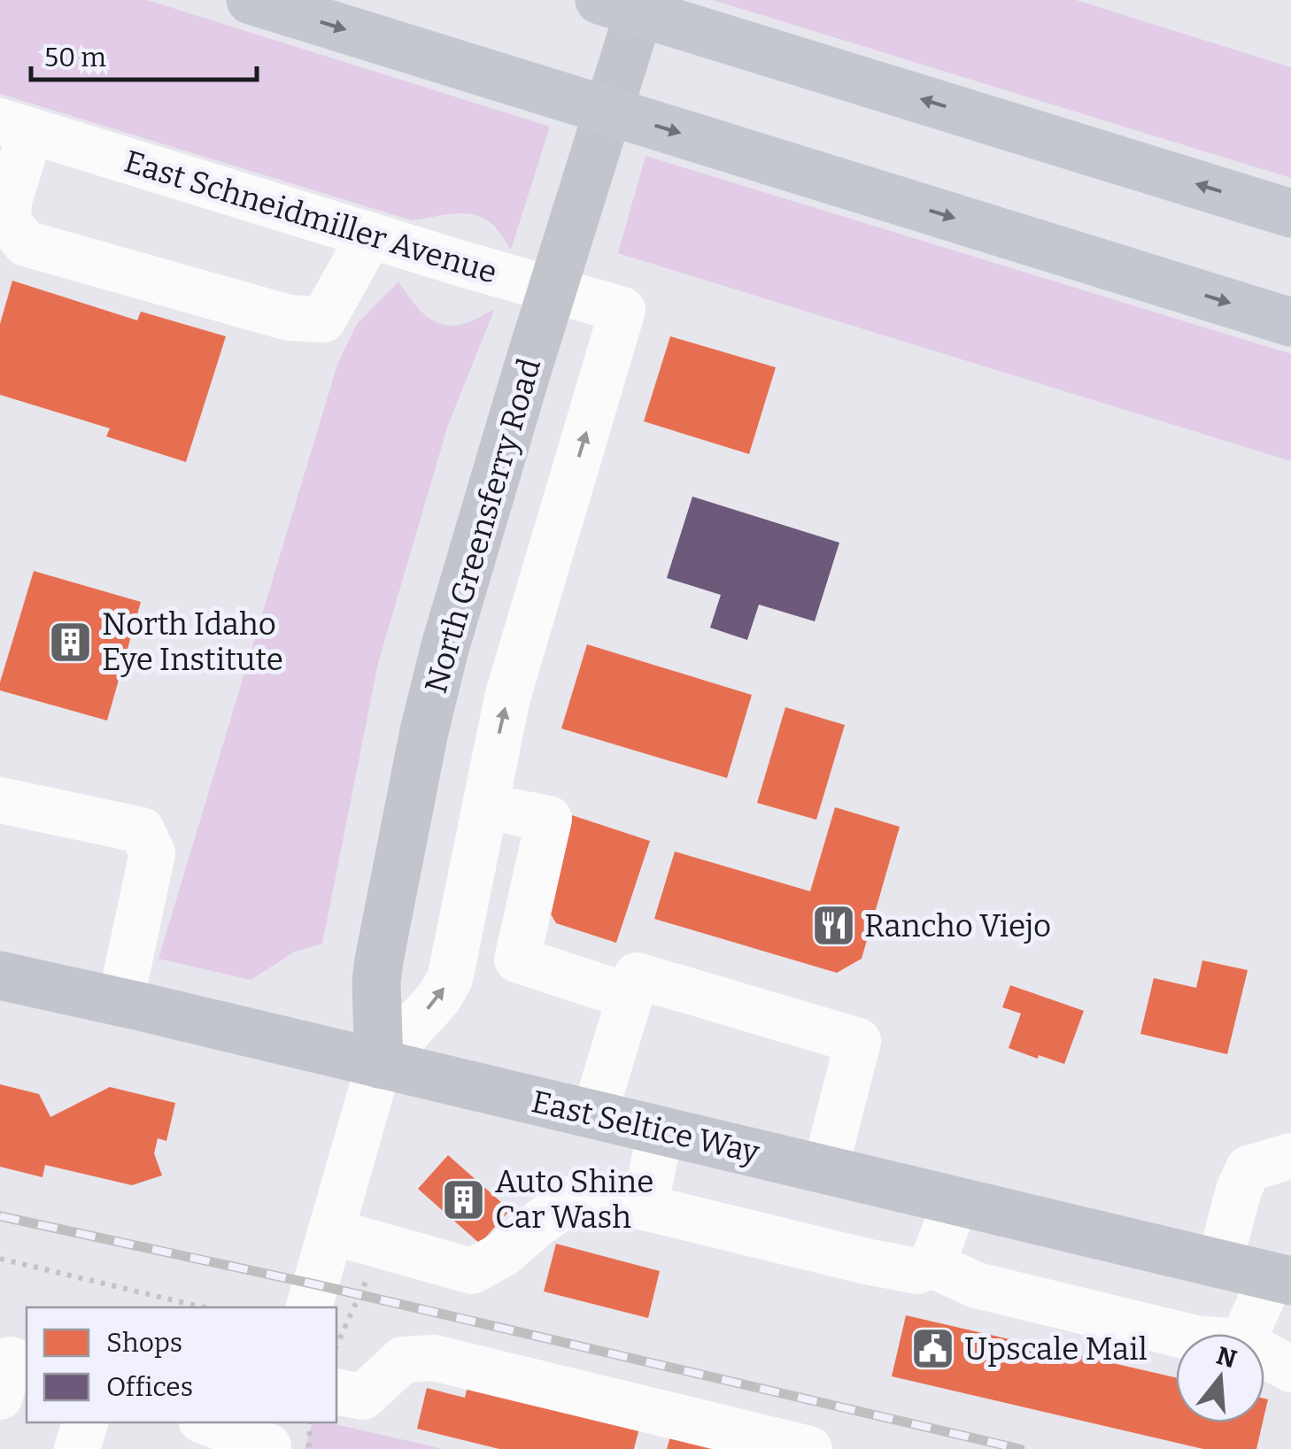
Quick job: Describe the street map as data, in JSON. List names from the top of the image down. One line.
{"streets":{"main road":["North Greensferry Road","East Seltice Way"],"street":["East Schneidmiller Avenue"]},"crossings":[["East Schneidmiller Avenue","North Greensferry Road"],["North Greensferry Road","East Seltice Way"]],"places":{"building":["North Idaho Eye Institute","Auto Shine Car Wash"],"restaurant":["Rancho Viejo"],"public building":["Upscale Mail"]},"legend":["Shops","Offices"],"scale_bar":"50 m","north":"top"}
